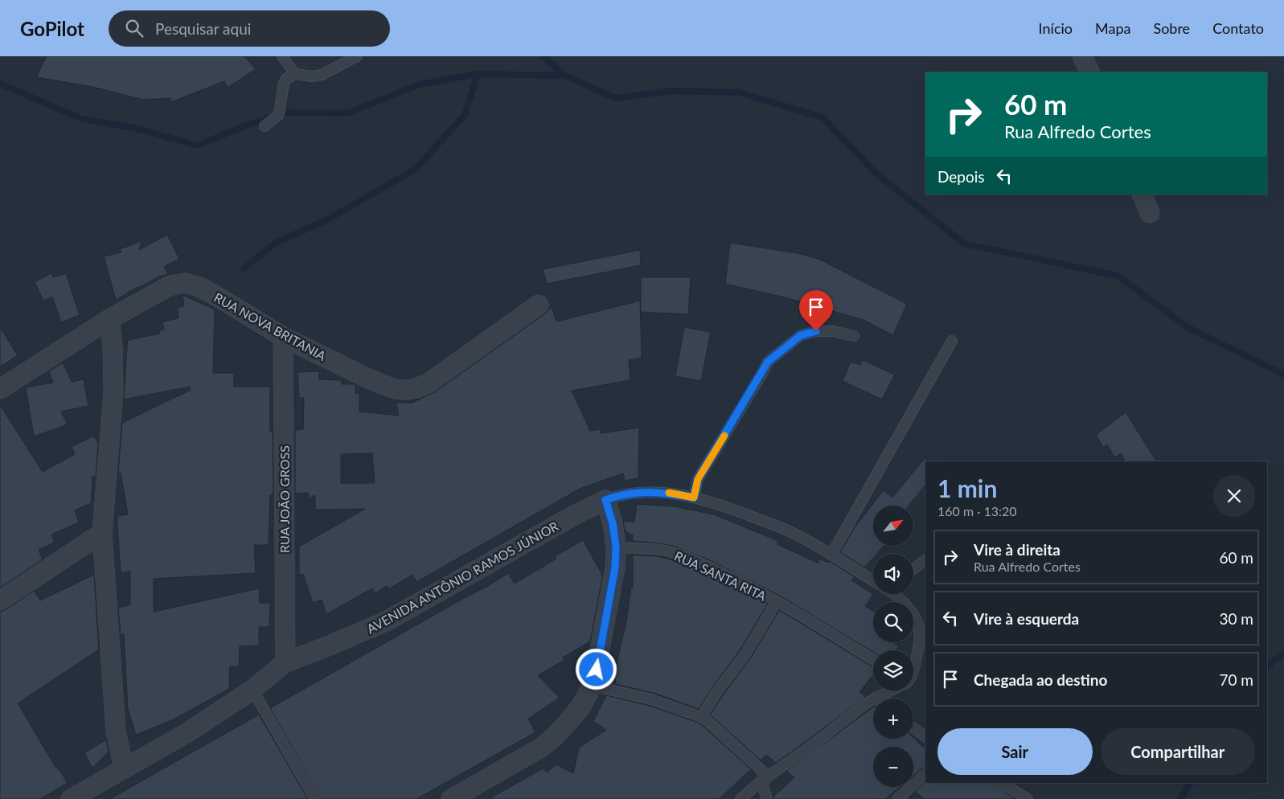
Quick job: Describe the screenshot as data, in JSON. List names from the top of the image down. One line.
{"streets":{"street":["RUA NOVA BRITANIA","RUA JOÃO GROSS","AVENIDA ANTÔNIO RAMOS JÚNIOR"],"lane":["RUA SANTA RITA"]},"crossings":[["RUA NOVA BRITANIA","RUA JOÃO GROSS"],["RUA JOÃO GROSS","AVENIDA ANTÔNIO RAMOS JÚNIOR"]],"north":"top right","page":{"header":"GoPilot","search":"Pesquisar aqui","nav":["Início","Mapa","Sobre","Contato"],"turn":["60 m","Rua Alfredo Cortes"],"then":"Depois","heading":["1 min","160 m · 13:20"],"map_buttons":["+","−"],"list":[{"name":"Vire à direita","note":"Rua Alfredo Cortes","value":"60 m"},{"name":"Vire à esquerda","value":"30 m"},{"name":"Chegada ao destino","value":"70 m"}],"buttons":["Sair","Compartilhar"]}}
